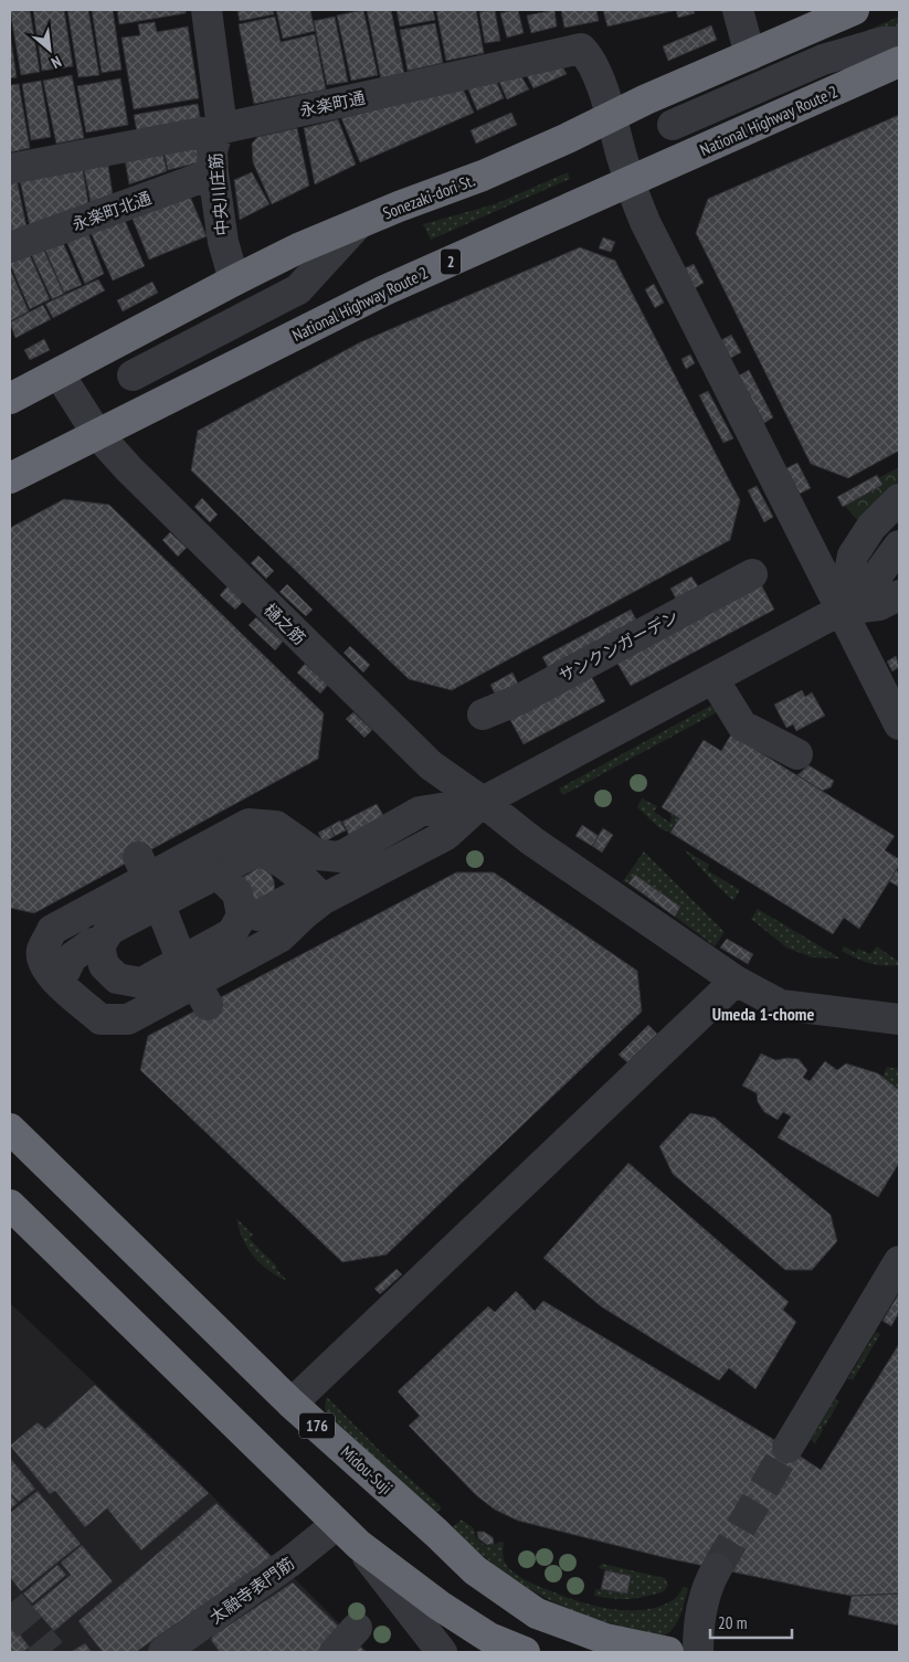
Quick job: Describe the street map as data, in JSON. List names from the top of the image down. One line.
{"streets":{"highway":["National Highway Route 2","Sonezaki-dori St.","2","176","Midou-Suji"],"street":["永楽町通","中央川庄筋","永楽町北通","樋之筋","サンクンガーデン","太融寺表門筋"]},"crossings":[["永楽町通","中央川庄筋"],["永楽町通","Sonezaki-dori St."],["National Highway Route 2","樋之筋"],["中央川庄筋","Sonezaki-dori St."],["中央川庄筋","永楽町北通"],["Sonezaki-dori St.","樋之筋"]],"districts":["Umeda 1-chome"],"scale_bar":"20 m","north":"bottom right"}
